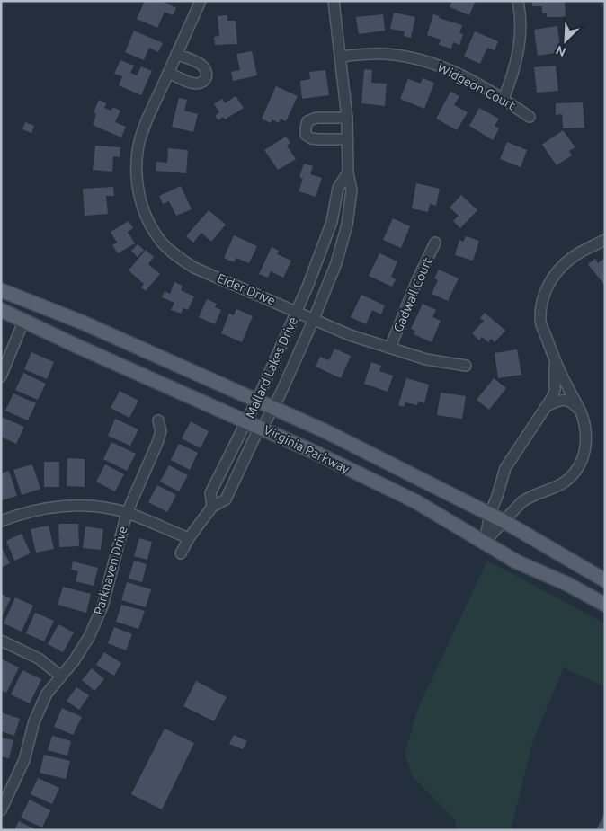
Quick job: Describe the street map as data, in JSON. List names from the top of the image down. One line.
{"streets":{"main road":["Virginia Parkway"],"street":["Widgeon Court","Eider Drive","Gadwall Court","Mallard Lakes Drive","Parkhaven Drive"]},"crossings":[["Widgeon Court","Mallard Lakes Drive"],["Eider Drive","Gadwall Court"],["Eider Drive","Mallard Lakes Drive"],["Mallard Lakes Drive","Virginia Parkway"]],"north":"bottom left"}
